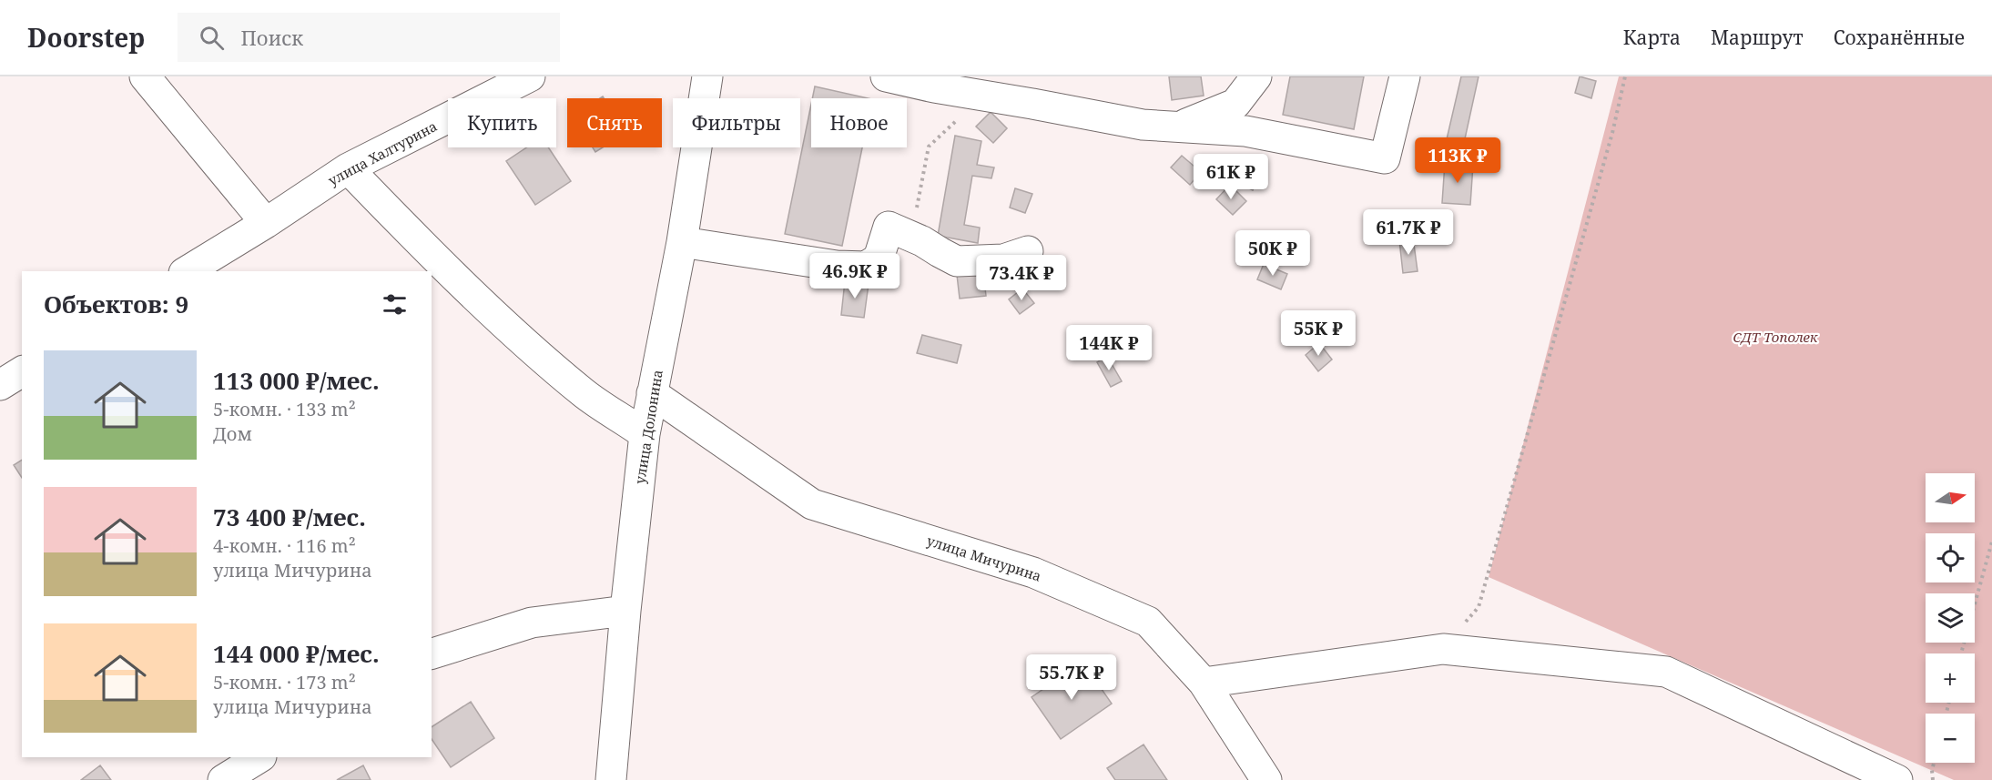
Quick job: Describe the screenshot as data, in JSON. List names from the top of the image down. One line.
{"streets":{"street":["улица Халтурина","улица Долонина","улица Мичурина"]},"crossings":[["улица Долонина","улица Мичурина"]],"parks":["СДТ Тополек"],"north":"right","page":{"header":"Doorstep","search":"Поиск","nav":["Карта","Маршрут","Сохранённые"],"chip":["Купить","Снять","Фильтры","Новое"],"price":["113K ₽","61K ₽","61.7K ₽","50K ₽","46.9K ₽","73.4K ₽","55K ₽","144K ₽","55.7K ₽"],"heading":"Объектов: 9","list":[{"name":"113 000 ₽/мес.","note":"5-комн. · 133 m² · Дом"},{"name":"73 400 ₽/мес.","note":"4-комн. · 116 m² · улица Мичурина"},{"name":"144 000 ₽/мес.","note":"5-комн. · 173 m² · улица Мичурина"}],"map_buttons":["+","−"]}}
